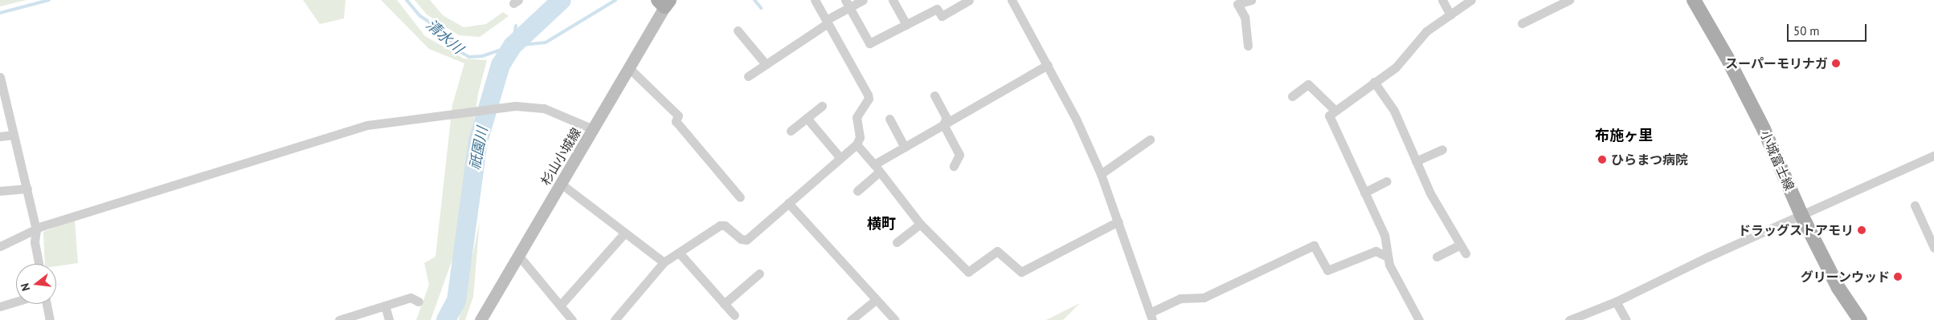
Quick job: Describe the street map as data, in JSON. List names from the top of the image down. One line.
{"streets":{"main road":["杉山小城線","小城富士線"]},"districts":["布施ヶ里","横町"],"water":["清水川","祇園川"],"places":["スーパーモリナガ","ひらまつ病院","ドラッグストアモリ","グリーンウッド"],"scale_bar":"50 m","north":"left"}
